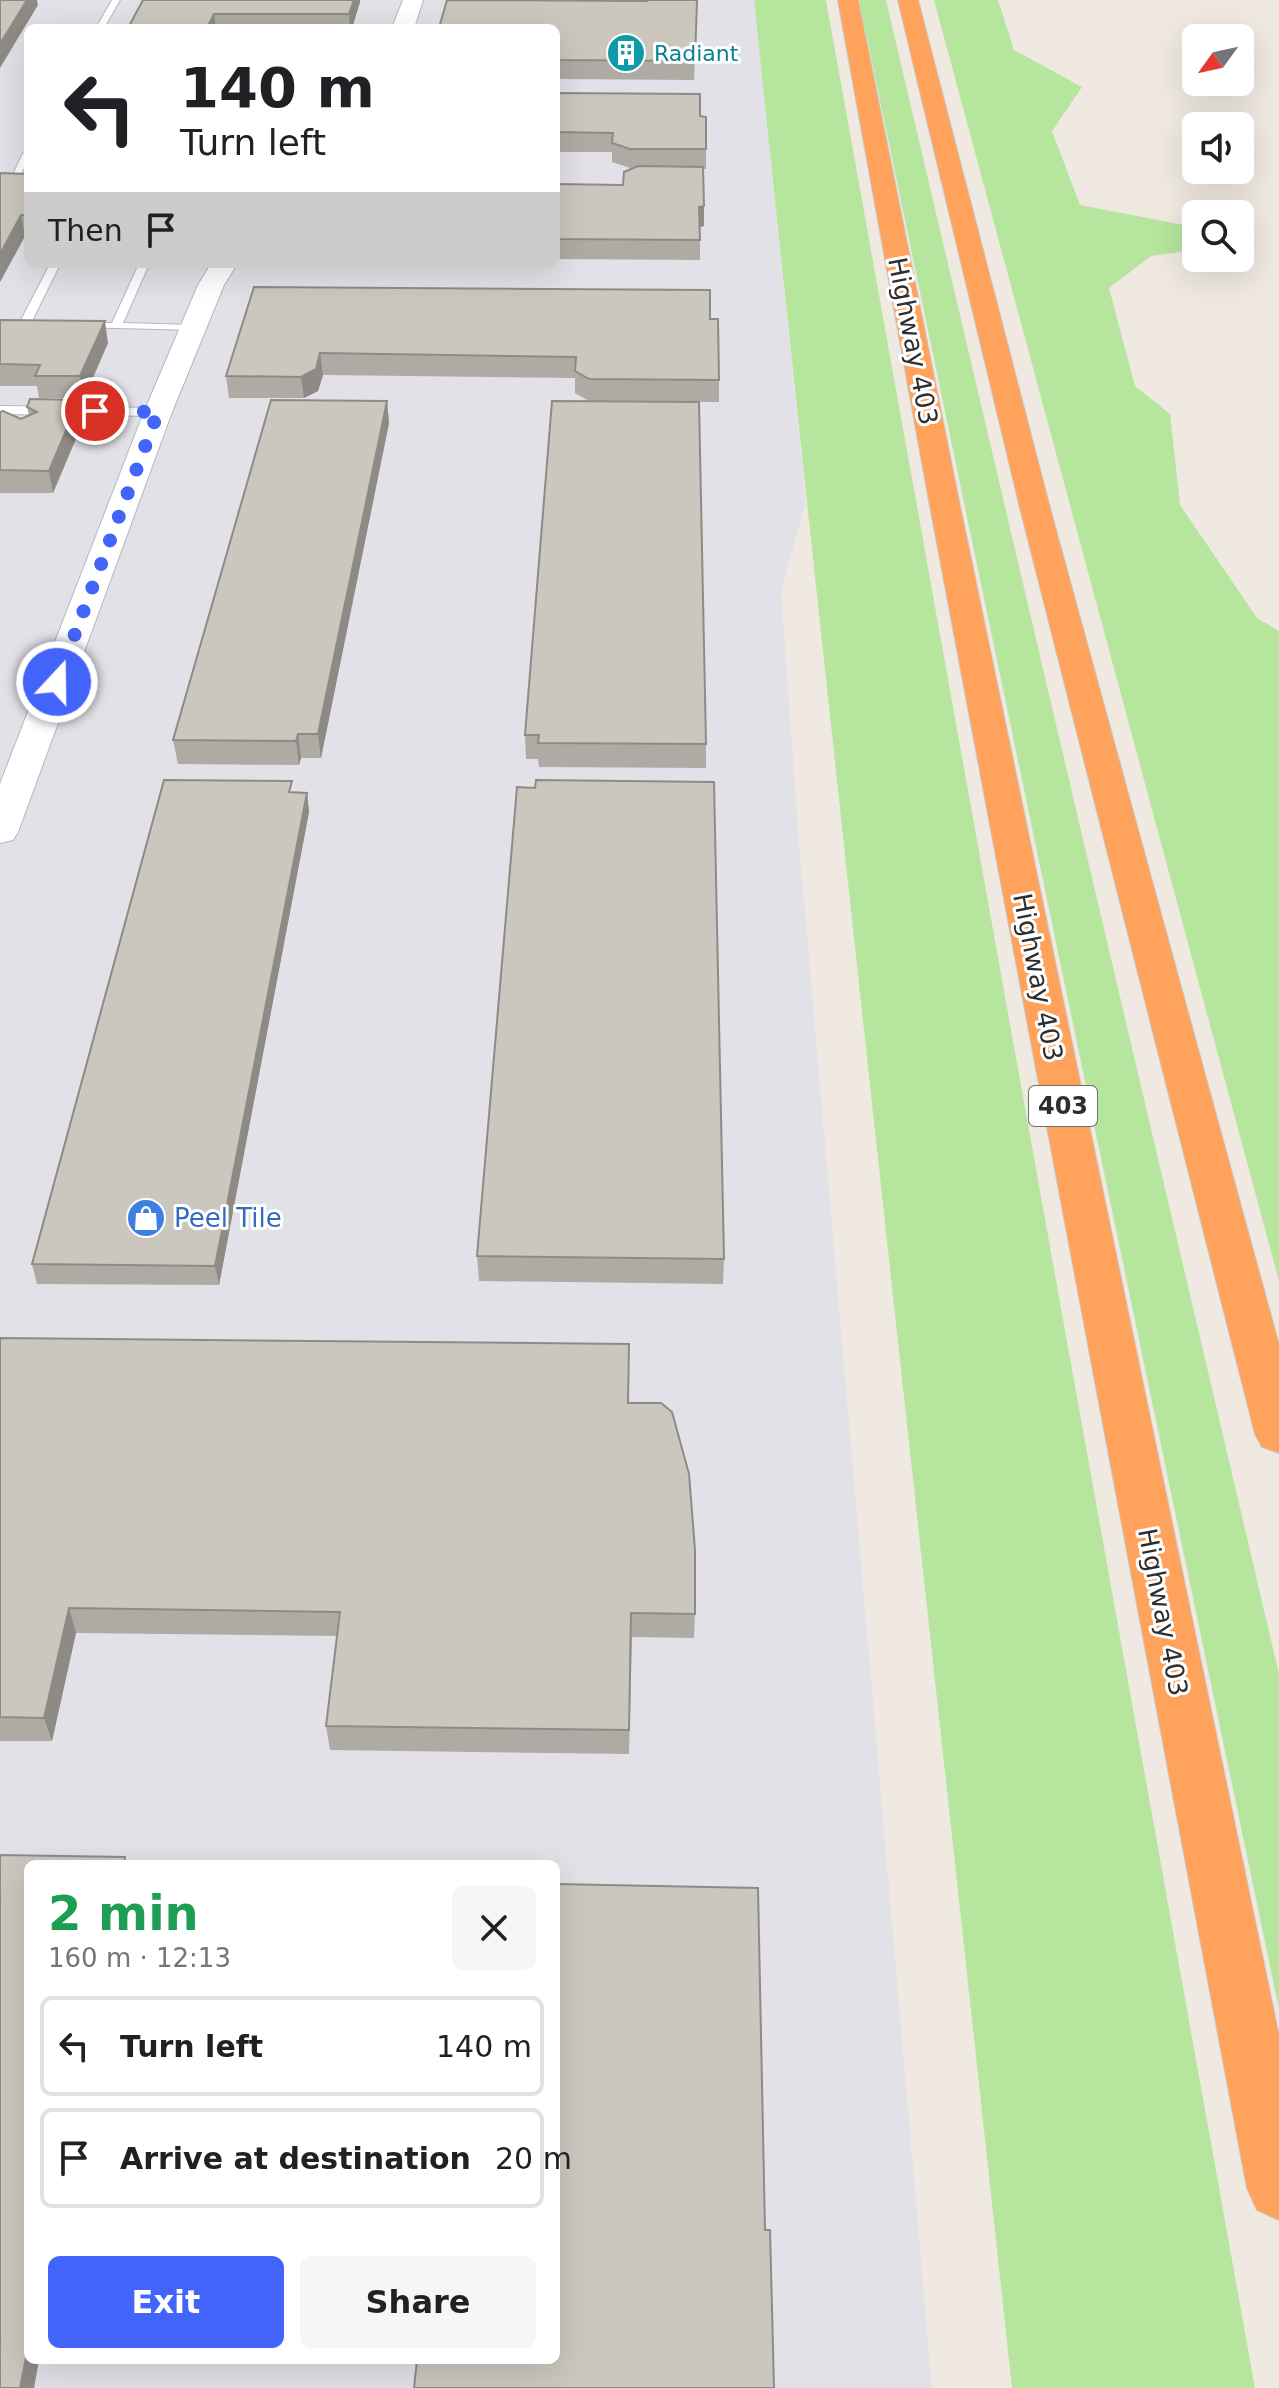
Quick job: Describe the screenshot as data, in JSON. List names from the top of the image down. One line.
{"streets":{"highway":["Highway 403","403"]},"places":{"building":["Radiant"],"shop":["Peel Tile"]},"north":"bottom left","page":{"turn":["140 m","Turn left"],"then":"Then","heading":["2 min","160 m · 12:13"],"list":[{"name":"Turn left","value":"140 m"},{"name":"Arrive at destination","value":"20 m"}],"buttons":["Exit","Share"]}}
